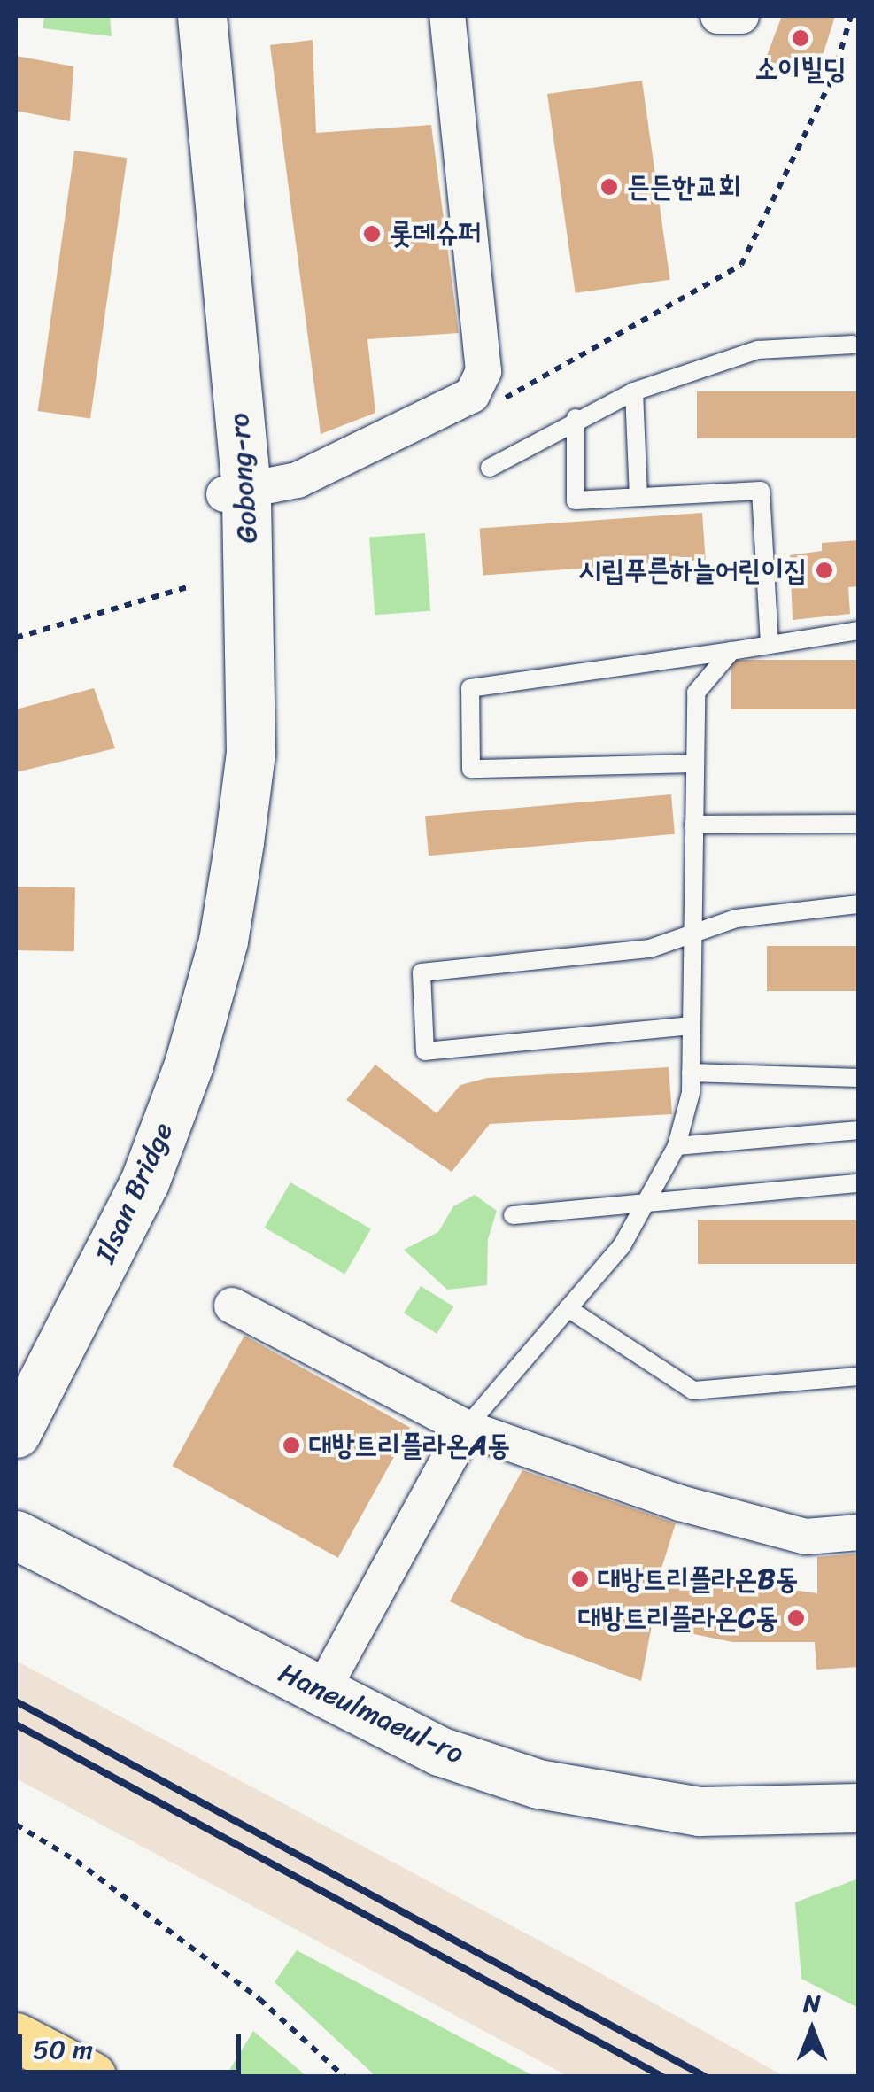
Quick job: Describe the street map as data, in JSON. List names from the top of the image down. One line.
{"streets":{"main road":["Gobong-ro","Ilsan Bridge","Haneulmaeul-ro"]},"crossings":[["Gobong-ro","Ilsan Bridge"]],"places":["소이빌딩","든든한교회","롯데슈퍼","시립푸른하늘어린이집","대방트리플라온A동","대방트리플라온B동","대방트리플라온C동"],"scale_bar":"50 m","north":"top"}
